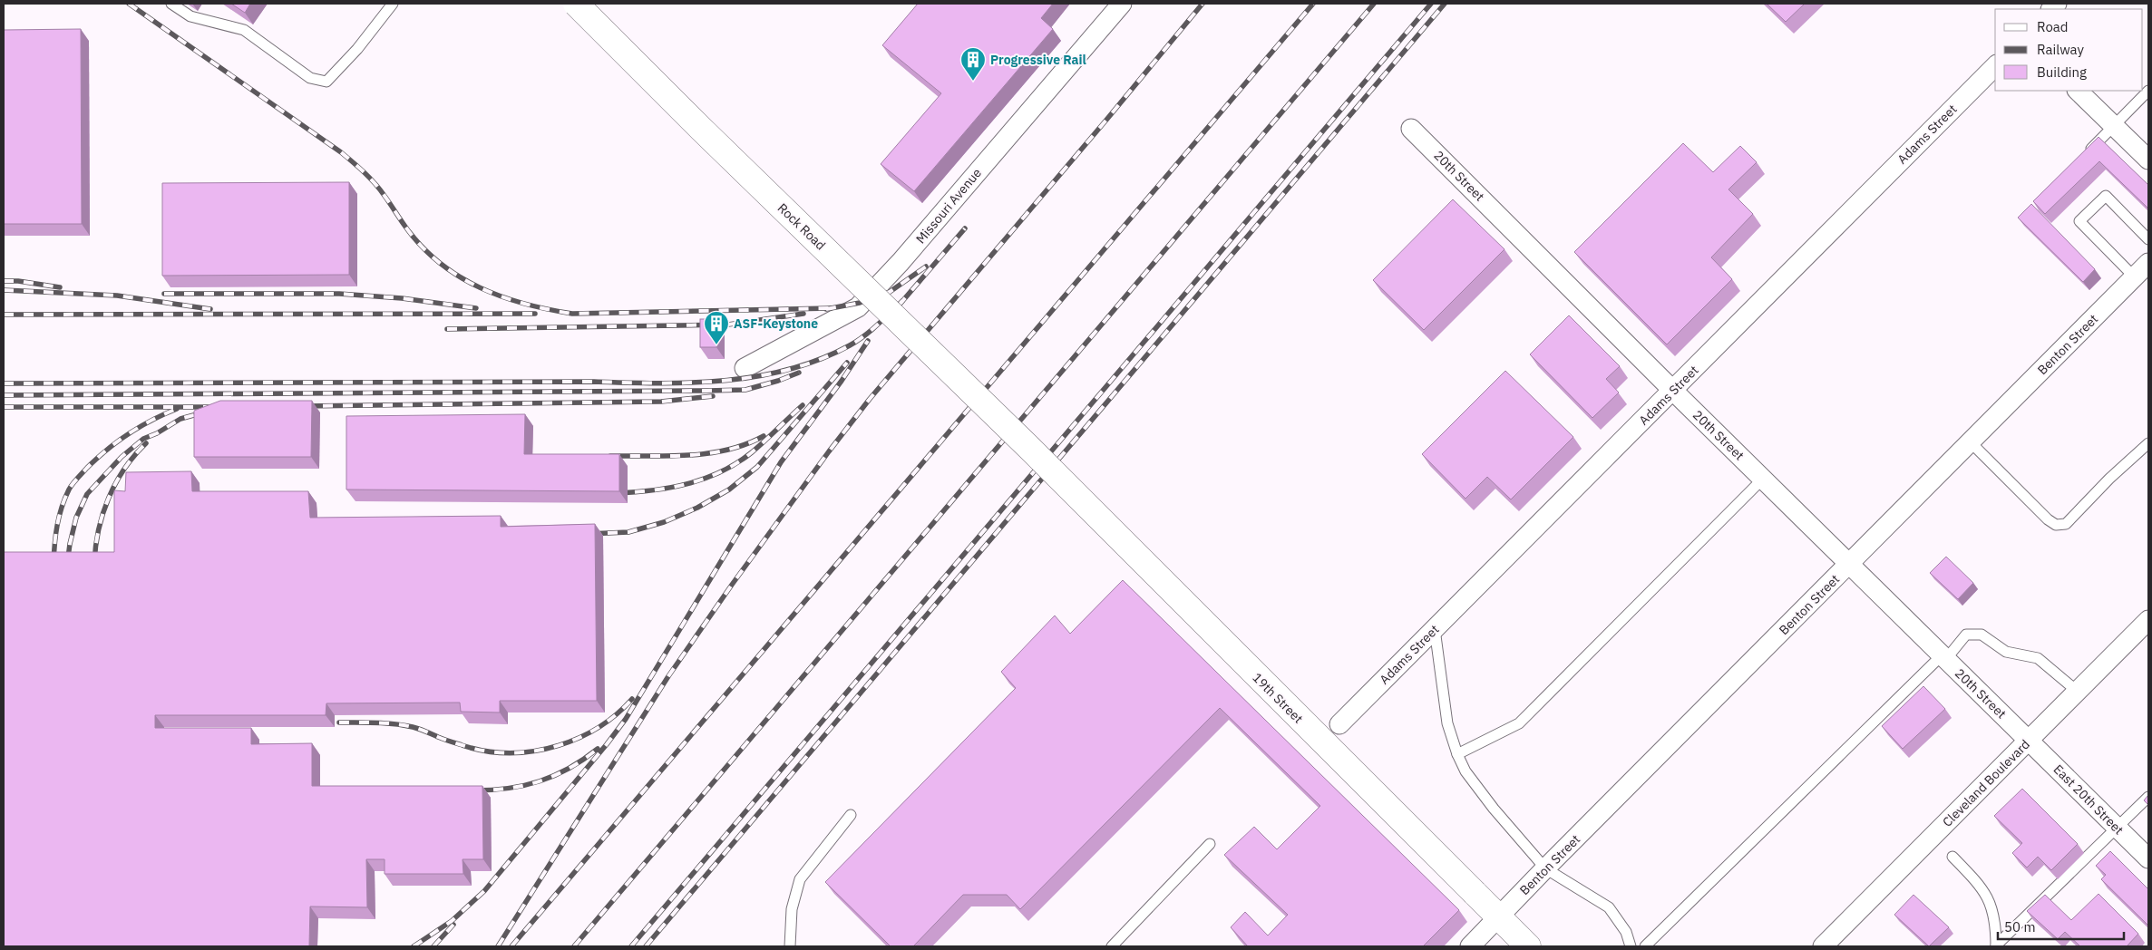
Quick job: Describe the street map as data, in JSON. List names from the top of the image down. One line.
{"streets":{"main road":["Rock Road","19th Street"],"street":["Adams Street","20th Street","Missouri Avenue","Benton Street","Cleveland Boulevard","East 20th Street"]},"crossings":[["Adams Street","20th Street"],["20th Street","Benton Street"],["20th Street","Cleveland Boulevard"],["20th Street","East 20th Street"],["Rock Road","19th Street"],["Benton Street","19th Street"],["Cleveland Boulevard","East 20th Street"]],"places":{"building":["Progressive Rail","ASF-Keystone"]},"legend":["Road","Railway","Building"],"scale_bar":"50 m"}
